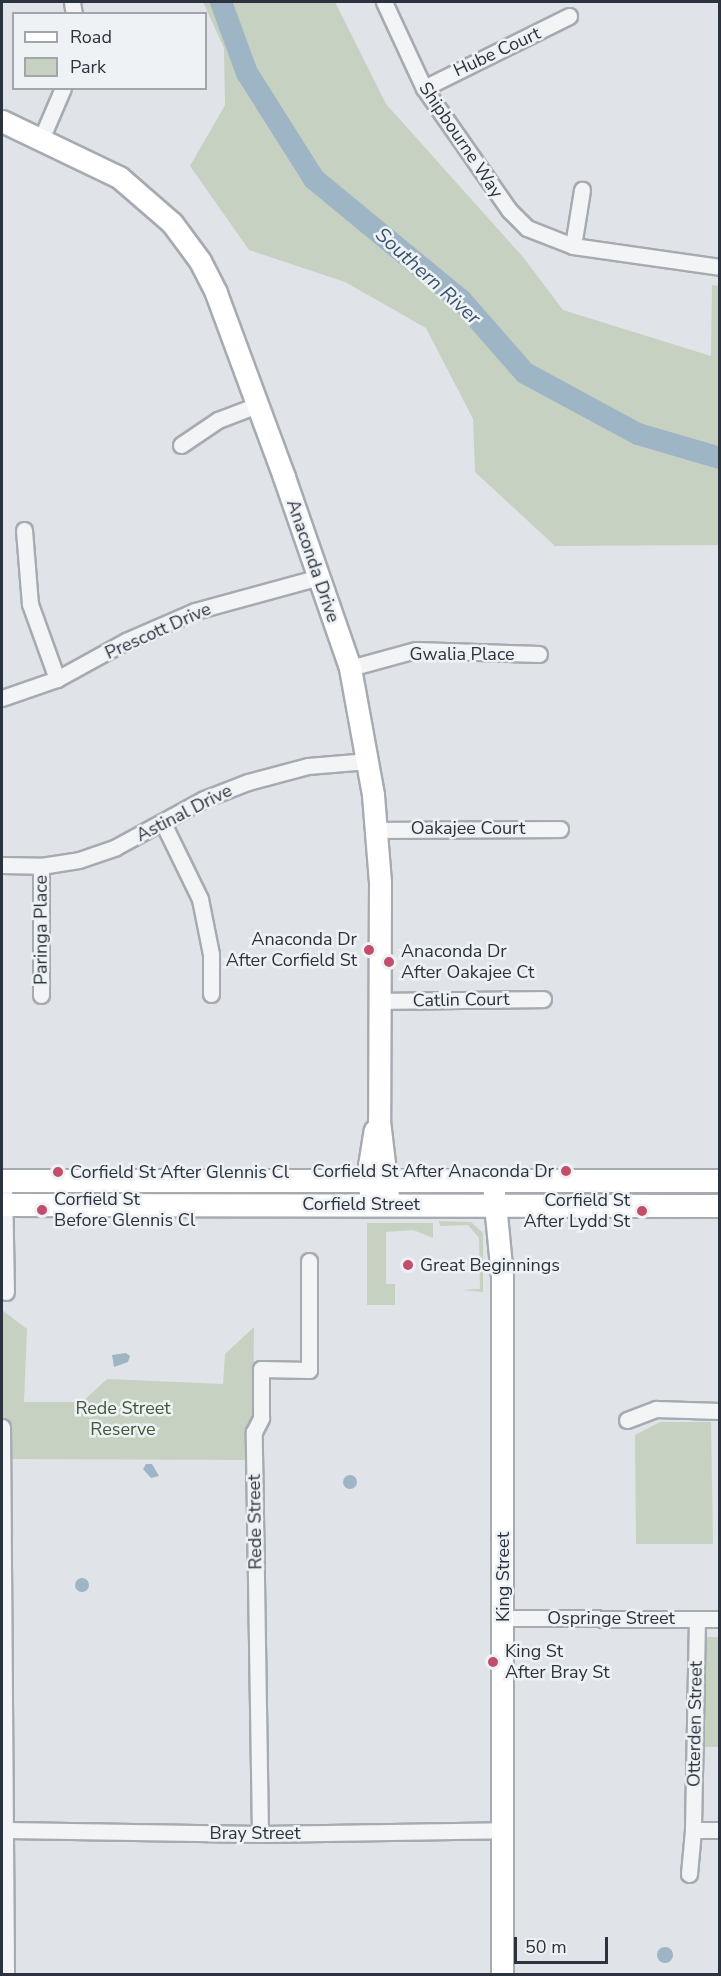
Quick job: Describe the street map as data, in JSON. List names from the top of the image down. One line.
{"streets":{"main road":["Anaconda Drive","Corfield Street","King Street"],"street":["Hube Court","Shipbourne Way","Prescott Drive","Gwalia Place","Astinal Drive","Oakajee Court","Paringa Place","Catlin Court","Rede Street","Ospringe Street","Otterden Street","Bray Street"]},"crossings":[["Hube Court","Shipbourne Way"],["Anaconda Drive","Prescott Drive"],["Anaconda Drive","Gwalia Place"],["Anaconda Drive","Astinal Drive"],["Anaconda Drive","Oakajee Court"],["Anaconda Drive","Catlin Court"],["Anaconda Drive","Corfield Street"],["Astinal Drive","Paringa Place"],["Corfield Street","King Street"],["Rede Street","Bray Street"],["King Street","Ospringe Street"],["King Street","Bray Street"],["Ospringe Street","Otterden Street"]],"water":["Southern River"],"parks":["Rede Street Reserve"],"places":["Anaconda Dr After Corfield St","Anaconda Dr After Oakajee Ct","Corfield St After Anaconda Dr","Corfield St After Glennis Cl","Corfield St Before Glennis Cl","Corfield St After Lydd St","Great Beginnings","King St After Bray St"],"legend":["Road","Park"],"scale_bar":"50 m"}
